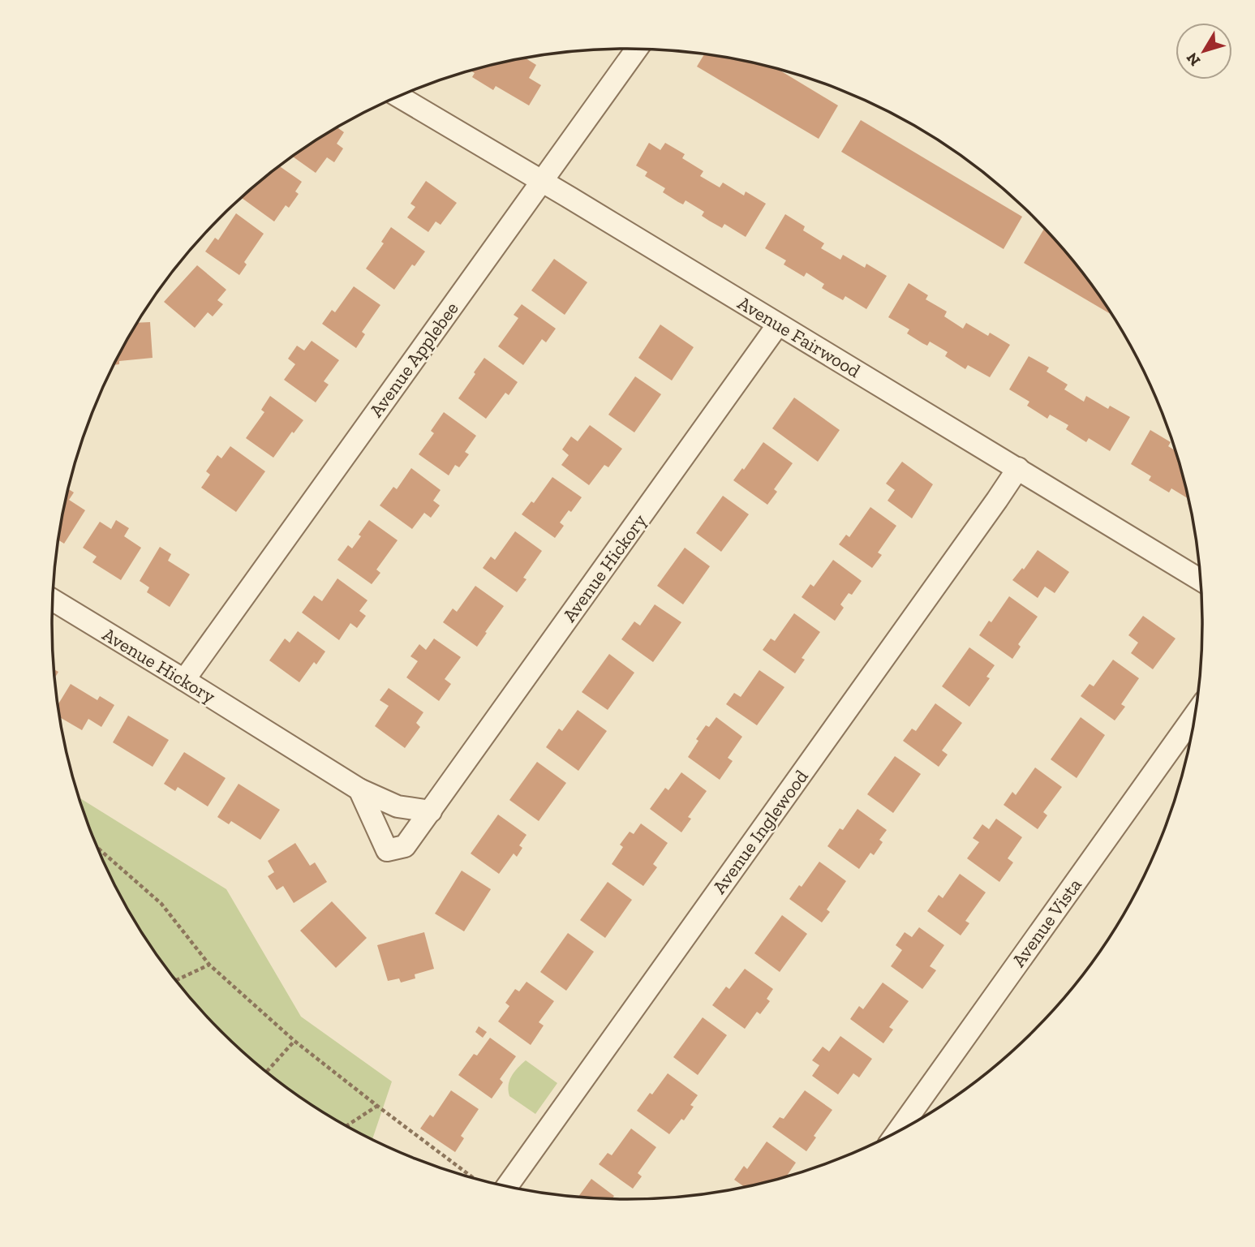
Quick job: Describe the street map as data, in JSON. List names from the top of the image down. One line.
{"streets":{"street":["Avenue Fairwood","Avenue Applebee","Avenue Hickory","Avenue Inglewood","Avenue Vista"]},"crossings":[["Avenue Fairwood","Avenue Applebee"],["Avenue Fairwood","Avenue Hickory"],["Avenue Fairwood","Avenue Inglewood"],["Avenue Applebee","Avenue Hickory"]],"north":"bottom left"}
